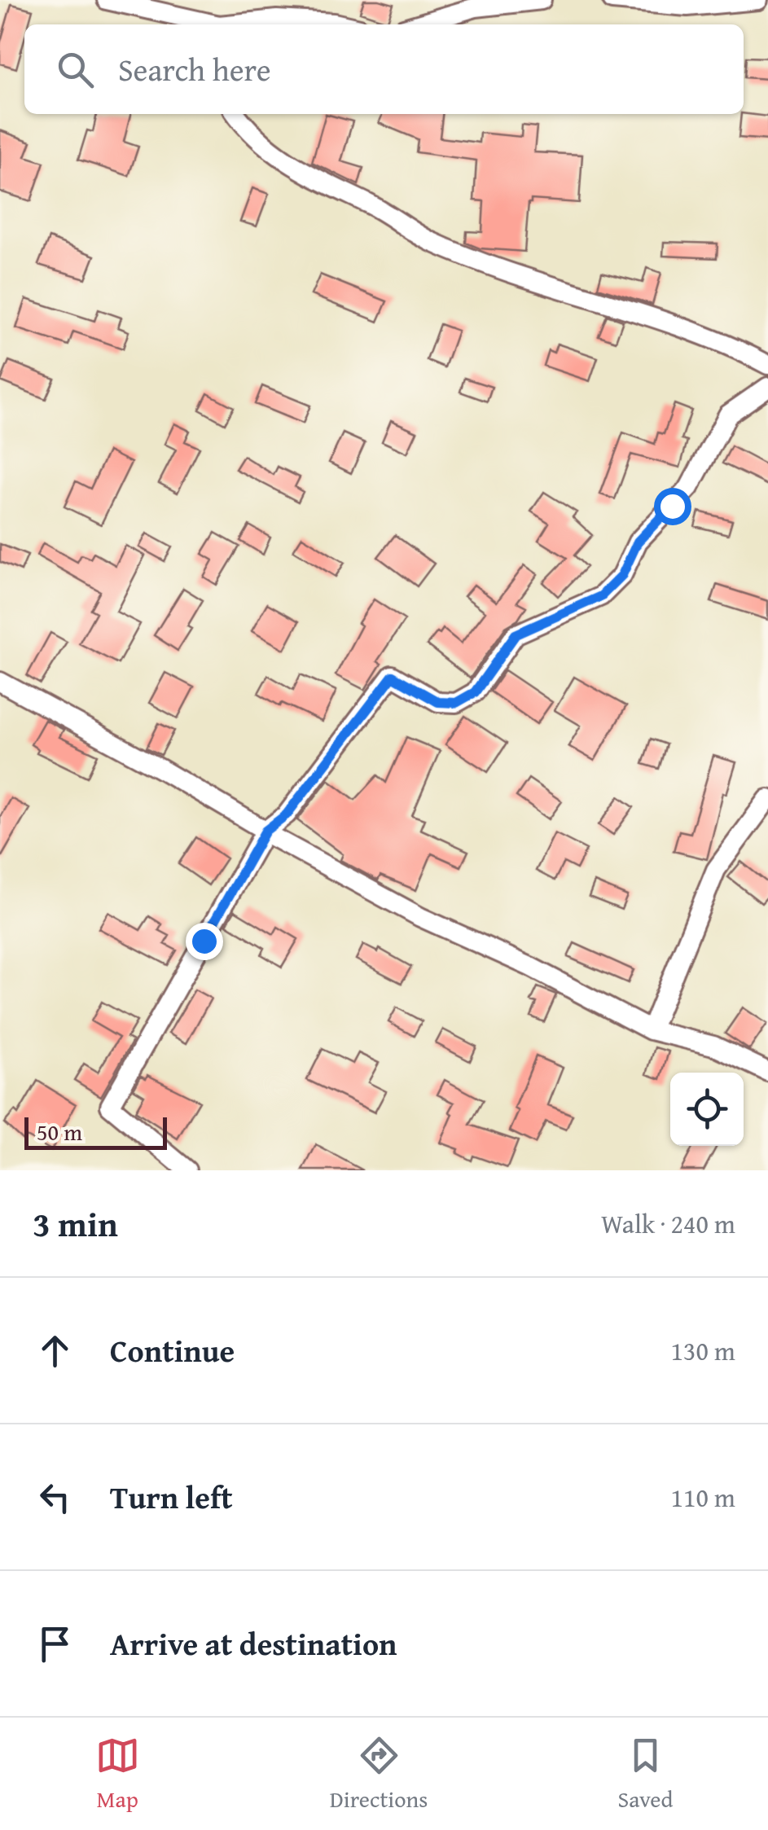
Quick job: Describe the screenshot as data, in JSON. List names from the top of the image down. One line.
{"scale_bar":"50 m","page":{"search":"Search here","scale":"50 m","heading":["3 min","Walk · 240 m"],"list":[["Continue","130 m"],["Turn left","110 m"],"Arrive at destination"],"nav":["Map","Directions","Saved"]}}
